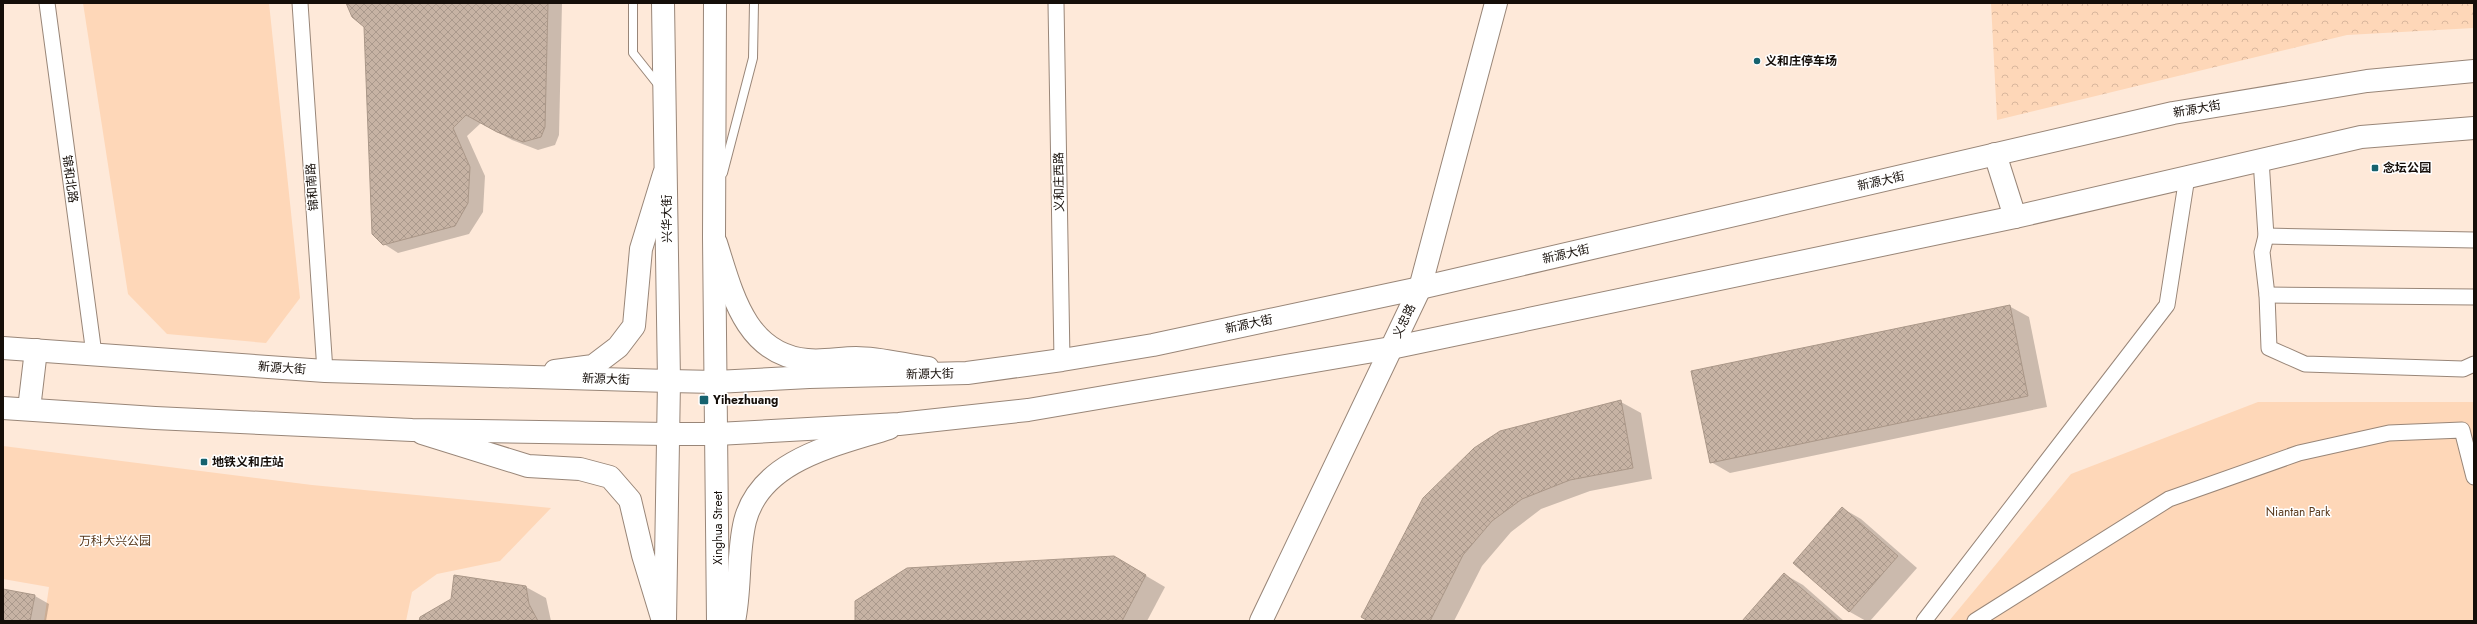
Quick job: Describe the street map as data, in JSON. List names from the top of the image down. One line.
{"streets":{"main road":["新源大街","兴华大街","义忠路","Xinghua Street"],"street":["锦和北路","义和庄西路","锦和南路"]},"crossings":[["新源大街","锦和北路"],["新源大街","义和庄西路"],["新源大街","锦和南路"],["新源大街","兴华大街"],["新源大街","义忠路"]],"parks":["Niantan Park","万科大兴公园"],"places":{"other":["义和庄停车场"],"transit":["念坛公园","Yihezhuang","地铁义和庄站"]}}
